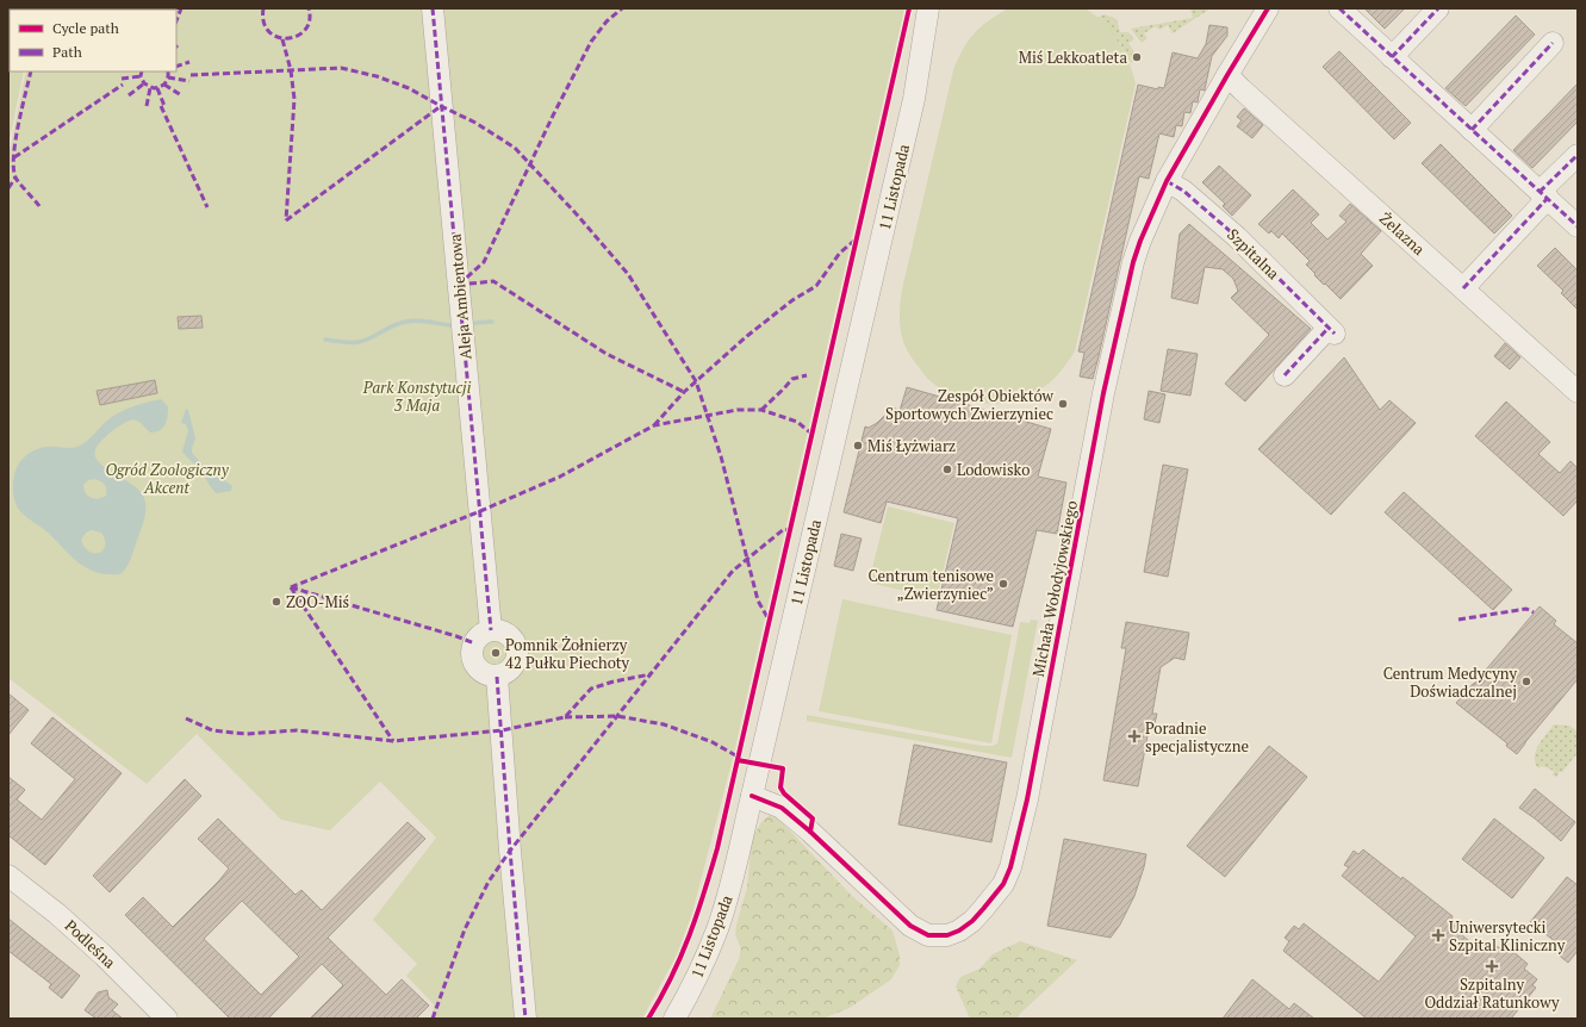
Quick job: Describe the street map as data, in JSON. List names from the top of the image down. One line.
{"streets":{"street":["11 Listopada","Żelazna","Szpitalna","Aleja Ambientowa","Michała Wołodyjowskiego","Podleśna"]},"crossings":[["11 Listopada","Michała Wołodyjowskiego"],["Żelazna","Michała Wołodyjowskiego"],["Szpitalna","Michała Wołodyjowskiego"]],"parks":["Park Konstytucji 3 Maja","Ogród Zoologiczny Akcent"],"places":{"other":["Miś Lekkoatleta","Zespół Obiektów Sportowych Zwierzyniec","Miś Łyżwiarz","Lodowisko","Centrum tenisowe „Zwierzyniec”","ZOO-Miś","Pomnik Żołnierzy 42 Pułku Piechoty","Centrum Medycyny Doświadczalnej"],"health":["Poradnie specjalistyczne","Uniwersytecki Szpital Kliniczny","Szpitalny Oddział Ratunkowy"]},"legend":["Cycle path","Path"]}
